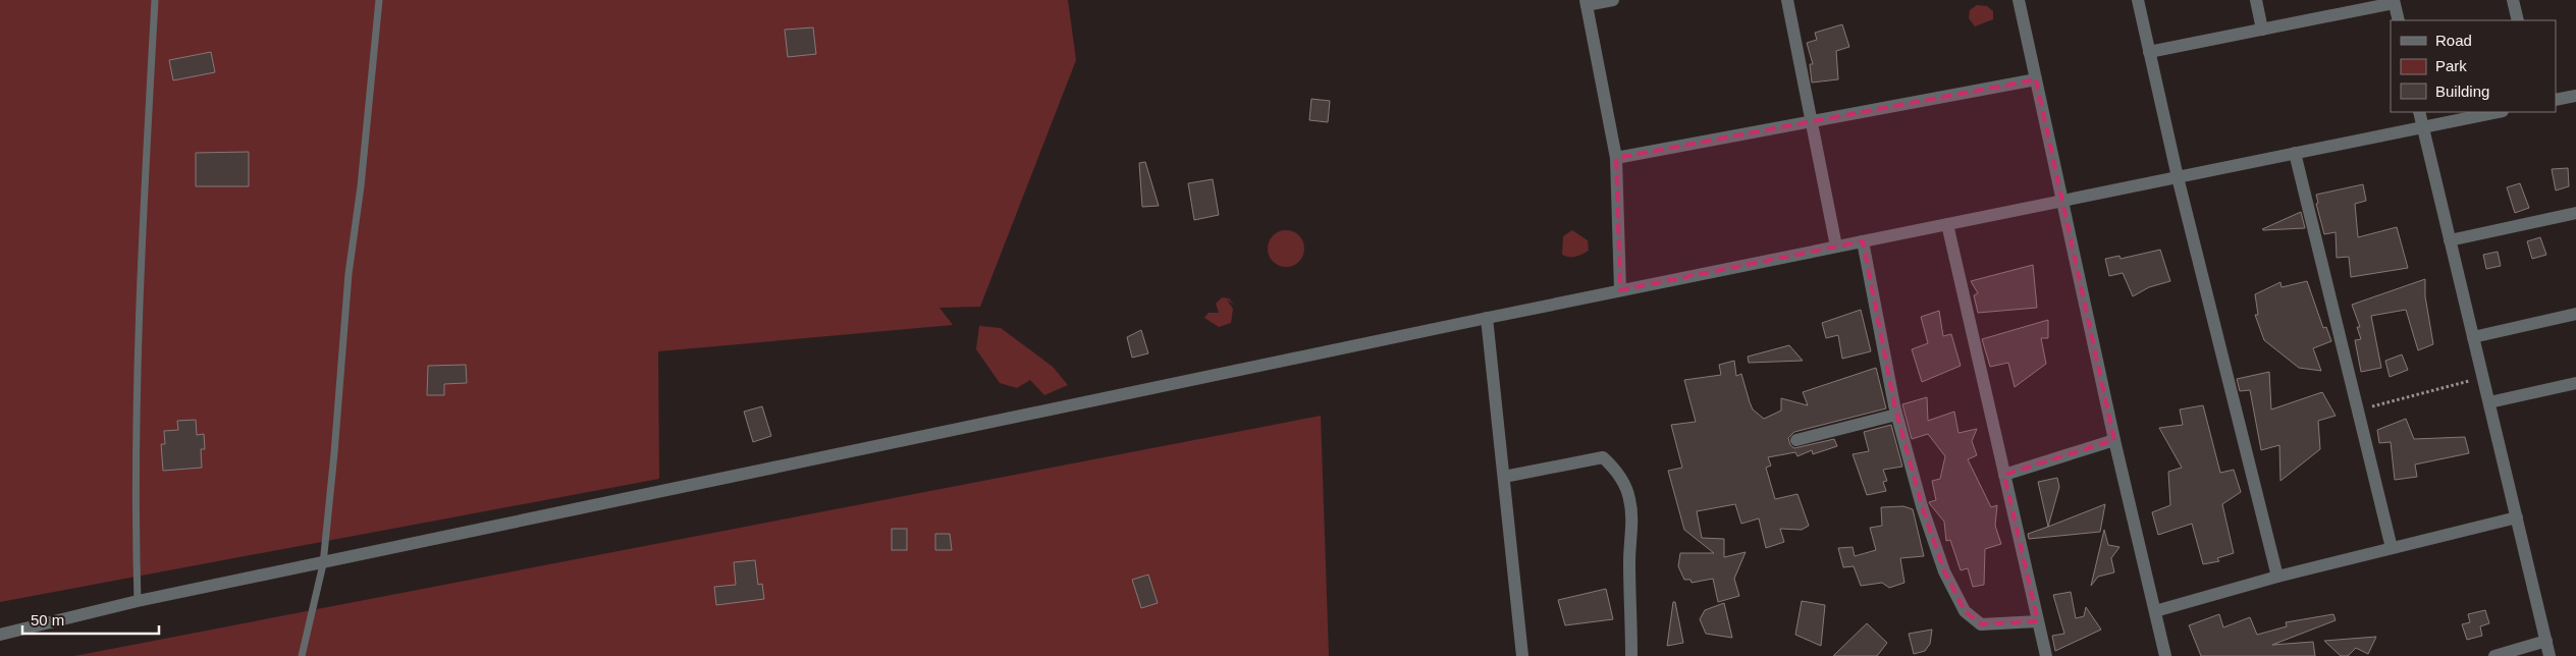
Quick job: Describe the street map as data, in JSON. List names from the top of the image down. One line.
{"legend":["Road","Park","Building"],"scale_bar":"50 m"}
